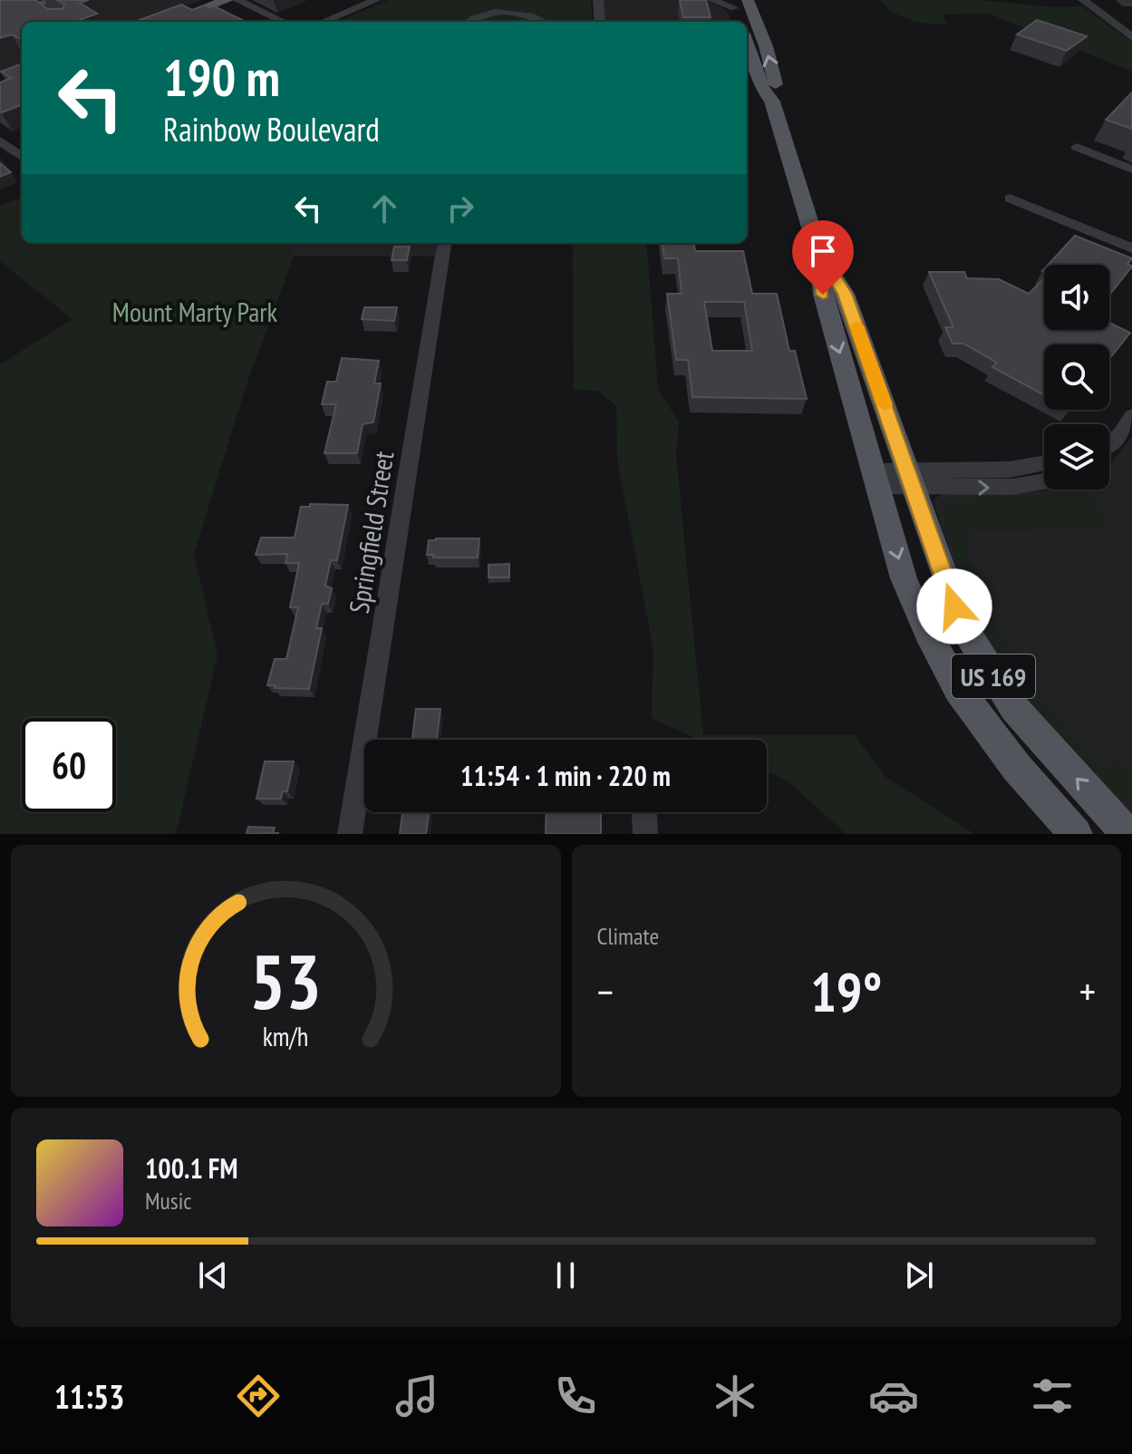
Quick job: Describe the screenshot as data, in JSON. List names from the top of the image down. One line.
{"streets":{"main road":["US 169"],"street":["Springfield Street"]},"parks":["Mount Marty Park"],"page":{"turn":["190 m","Rainbow Boulevard"],"limit":"60","trip":"11:54 · 1 min · 220 m","tile":"Climate","heat":["−","19°","+"],"song":["100.1 FM","Music"],"tabs":"11:53","gauge":["53","km/h"]}}
